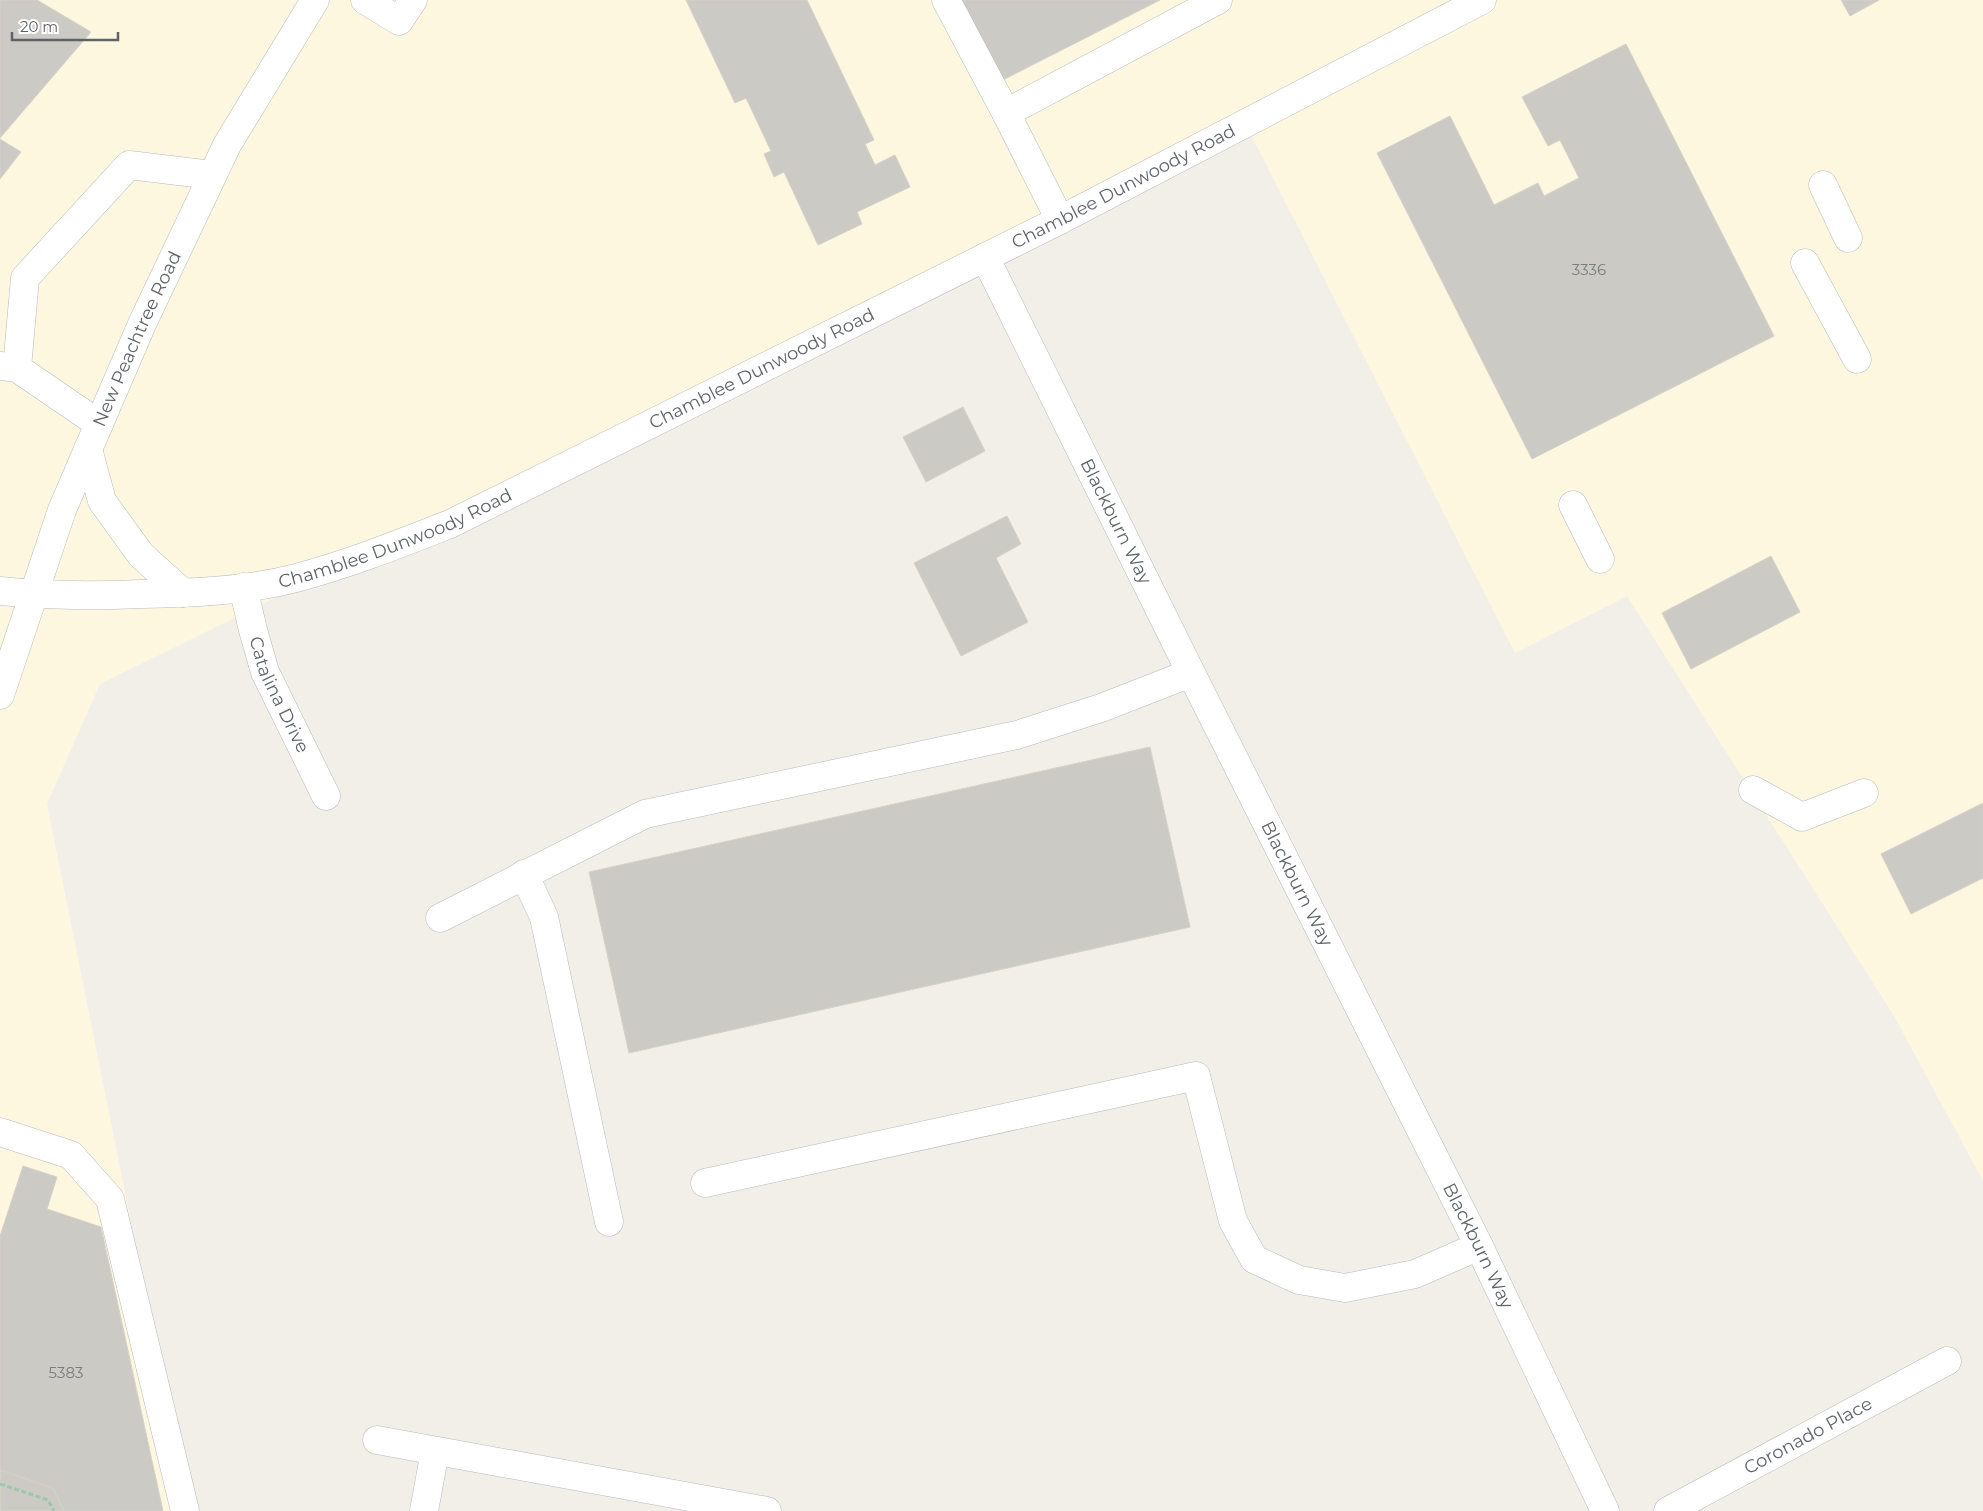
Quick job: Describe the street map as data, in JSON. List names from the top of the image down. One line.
{"streets":{"street":["Chamblee Dunwoody Road","New Peachtree Road","Blackburn Way","Catalina Drive","Coronado Place"]},"crossings":[["Chamblee Dunwoody Road","New Peachtree Road"],["Chamblee Dunwoody Road","Blackburn Way"],["Chamblee Dunwoody Road","Catalina Drive"]],"house_numbers":["3336","5383"],"scale_bar":"20 m"}
